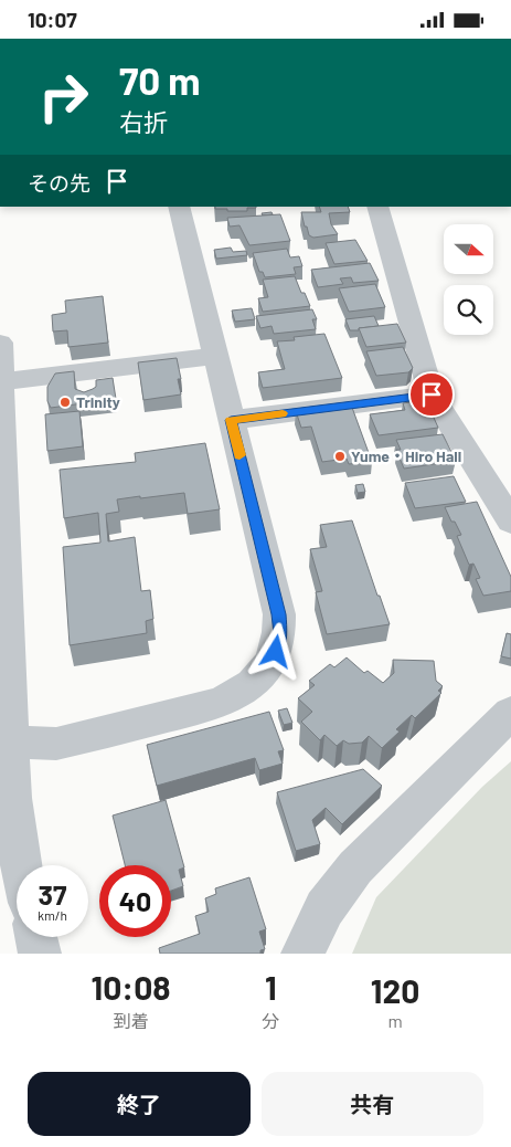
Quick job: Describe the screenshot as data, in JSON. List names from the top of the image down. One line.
{"places":["Trinity","Yume・Hiro Hall"],"north":"right","page":{"status":"10:07","turn":["70 m","右折"],"then":"その先","speed":"37 km/h","limit":"40","eta":["10:08","到着","1","分","120","m"],"buttons":["終了","共有"]}}
